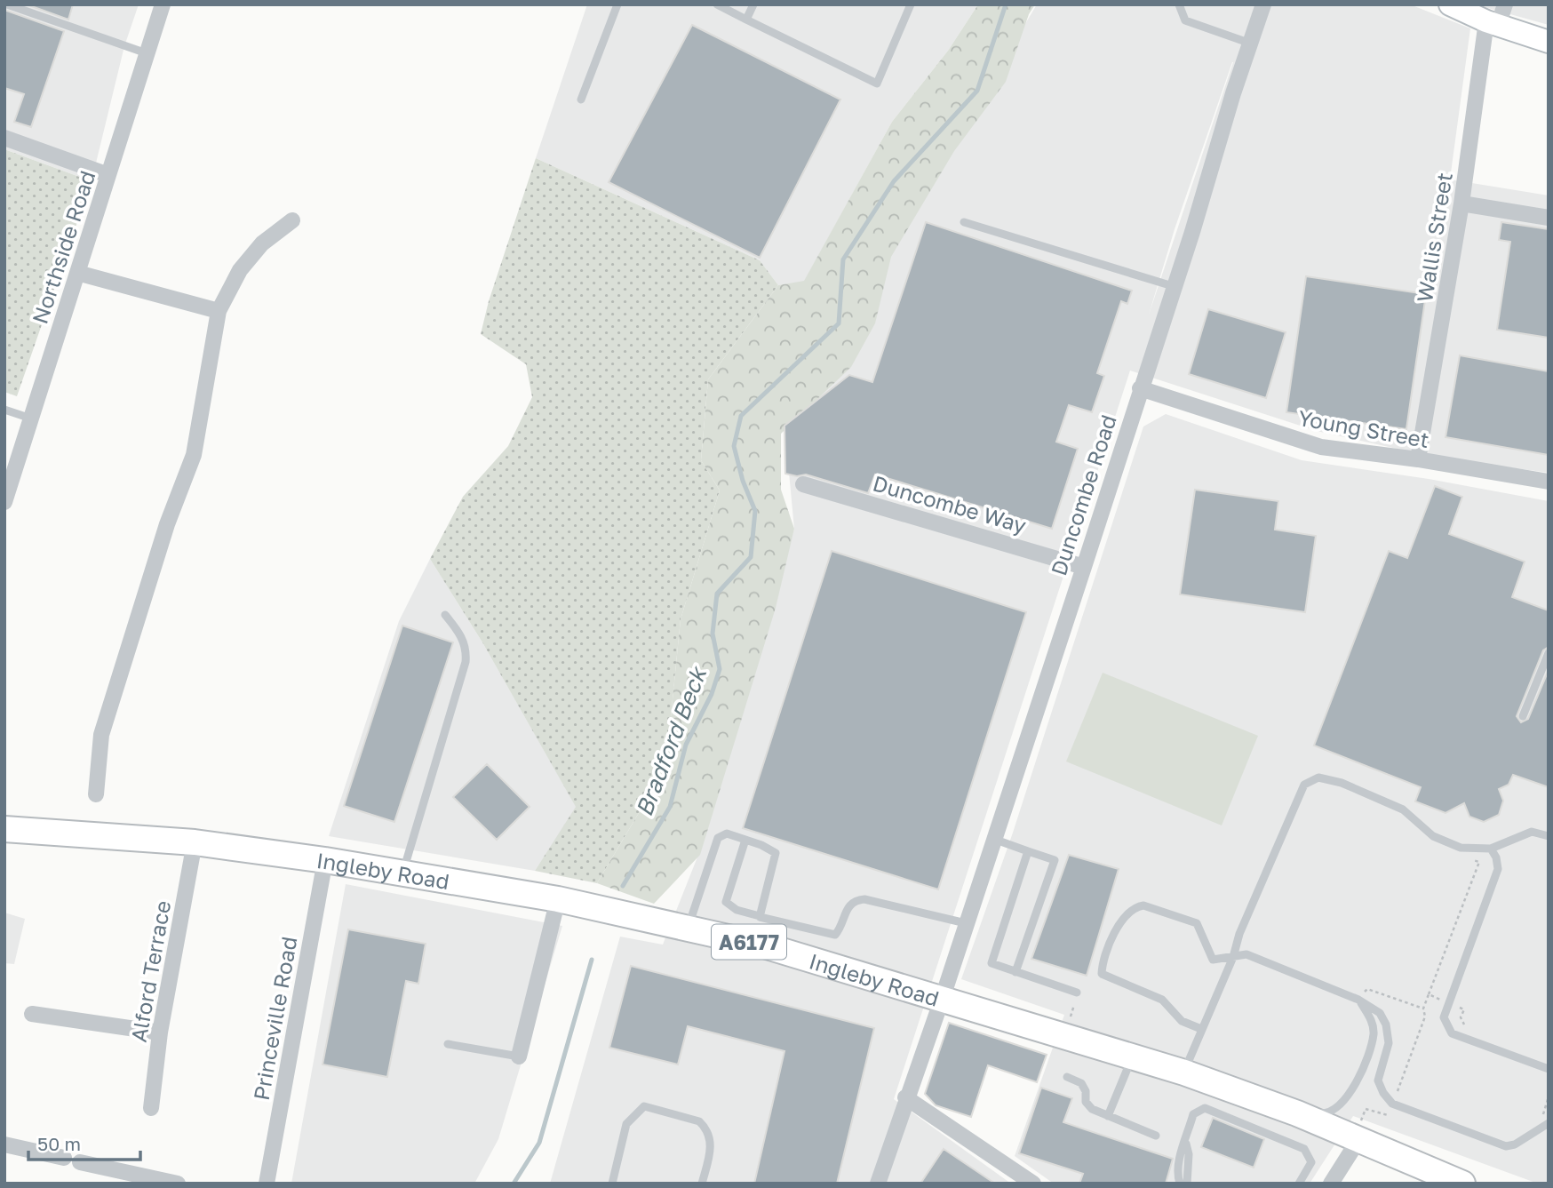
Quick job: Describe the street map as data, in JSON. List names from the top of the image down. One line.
{"streets":{"main road":["Ingleby Road","A6177"],"street":["Wallis Street","Northside Road","Young Street","Duncombe Road","Duncombe Way","Alford Terrace","Princeville Road"]},"crossings":[["Wallis Street","Young Street"],["Young Street","Duncombe Road"],["Duncombe Road","Duncombe Way"],["Duncombe Road","Ingleby Road"],["Ingleby Road","Alford Terrace"],["Ingleby Road","Princeville Road"]],"water":["Bradford Beck"],"scale_bar":"50 m"}
